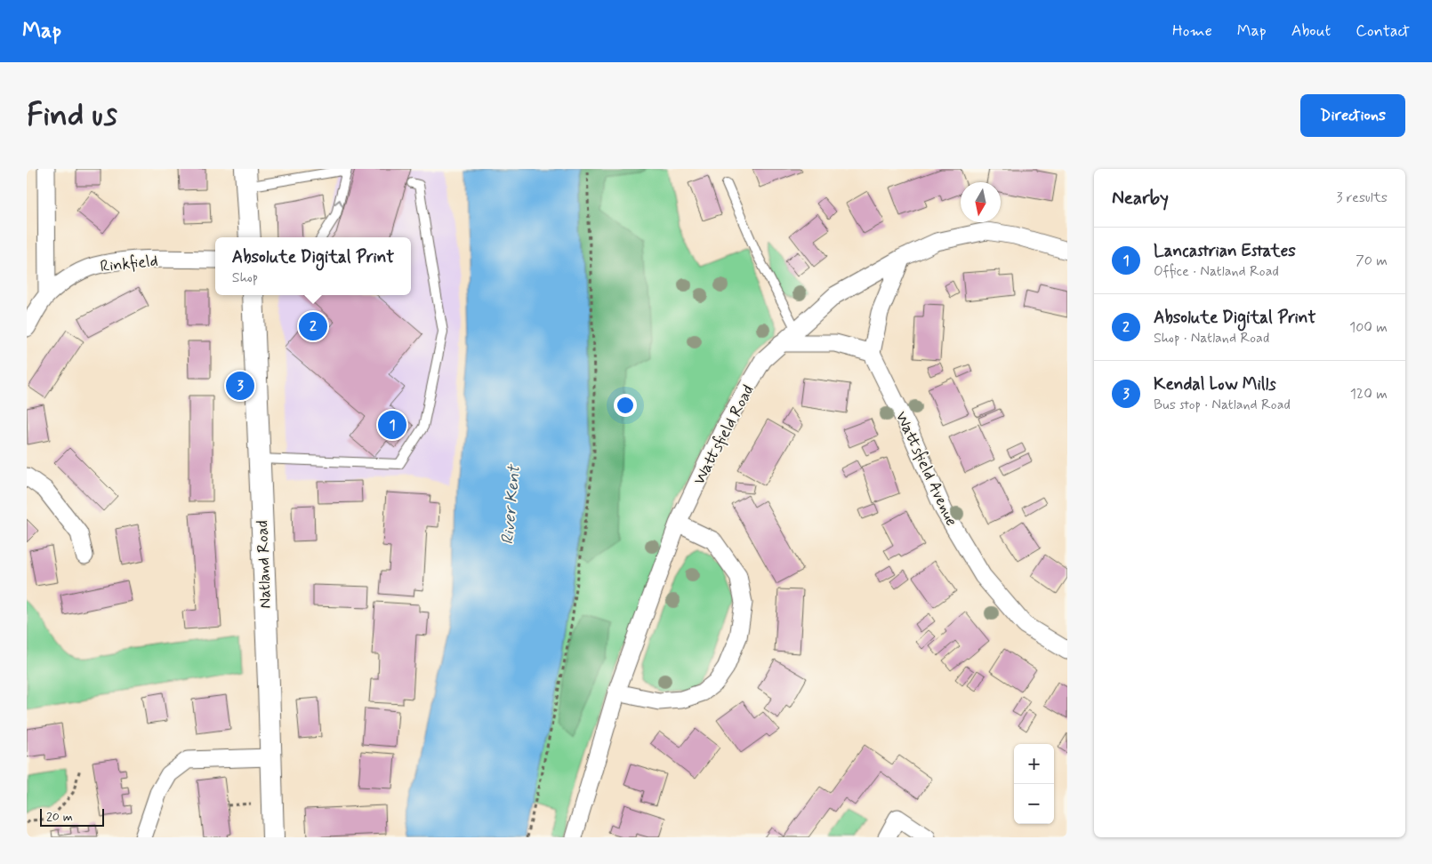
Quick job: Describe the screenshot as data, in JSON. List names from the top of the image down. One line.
{"streets":{"street":["Rinkfield","Wattsfield Road","Wattsfield Avenue","Natland Road"]},"water":["River Kent"],"scale_bar":"20 m","north":"bottom","page":{"header":"Map","nav":["Home","Map","About","Contact"],"buttons":"Directions","title":"Find us","heading":["Nearby","3 results"],"list":[{"mark":"1","name":"Lancastrian Estates","note":"Office · Natland Road","value":"70 m"},{"mark":"2","name":"Absolute Digital Print","note":"Shop · Natland Road","value":"100 m"},{"mark":"3","name":"Kendal Low Mills","note":"Bus stop · Natland Road","value":"120 m"}],"popup":["Absolute Digital Print","Shop"],"pins":["2","3","1"],"map_buttons":["+","−"],"scale":"20 m"}}
